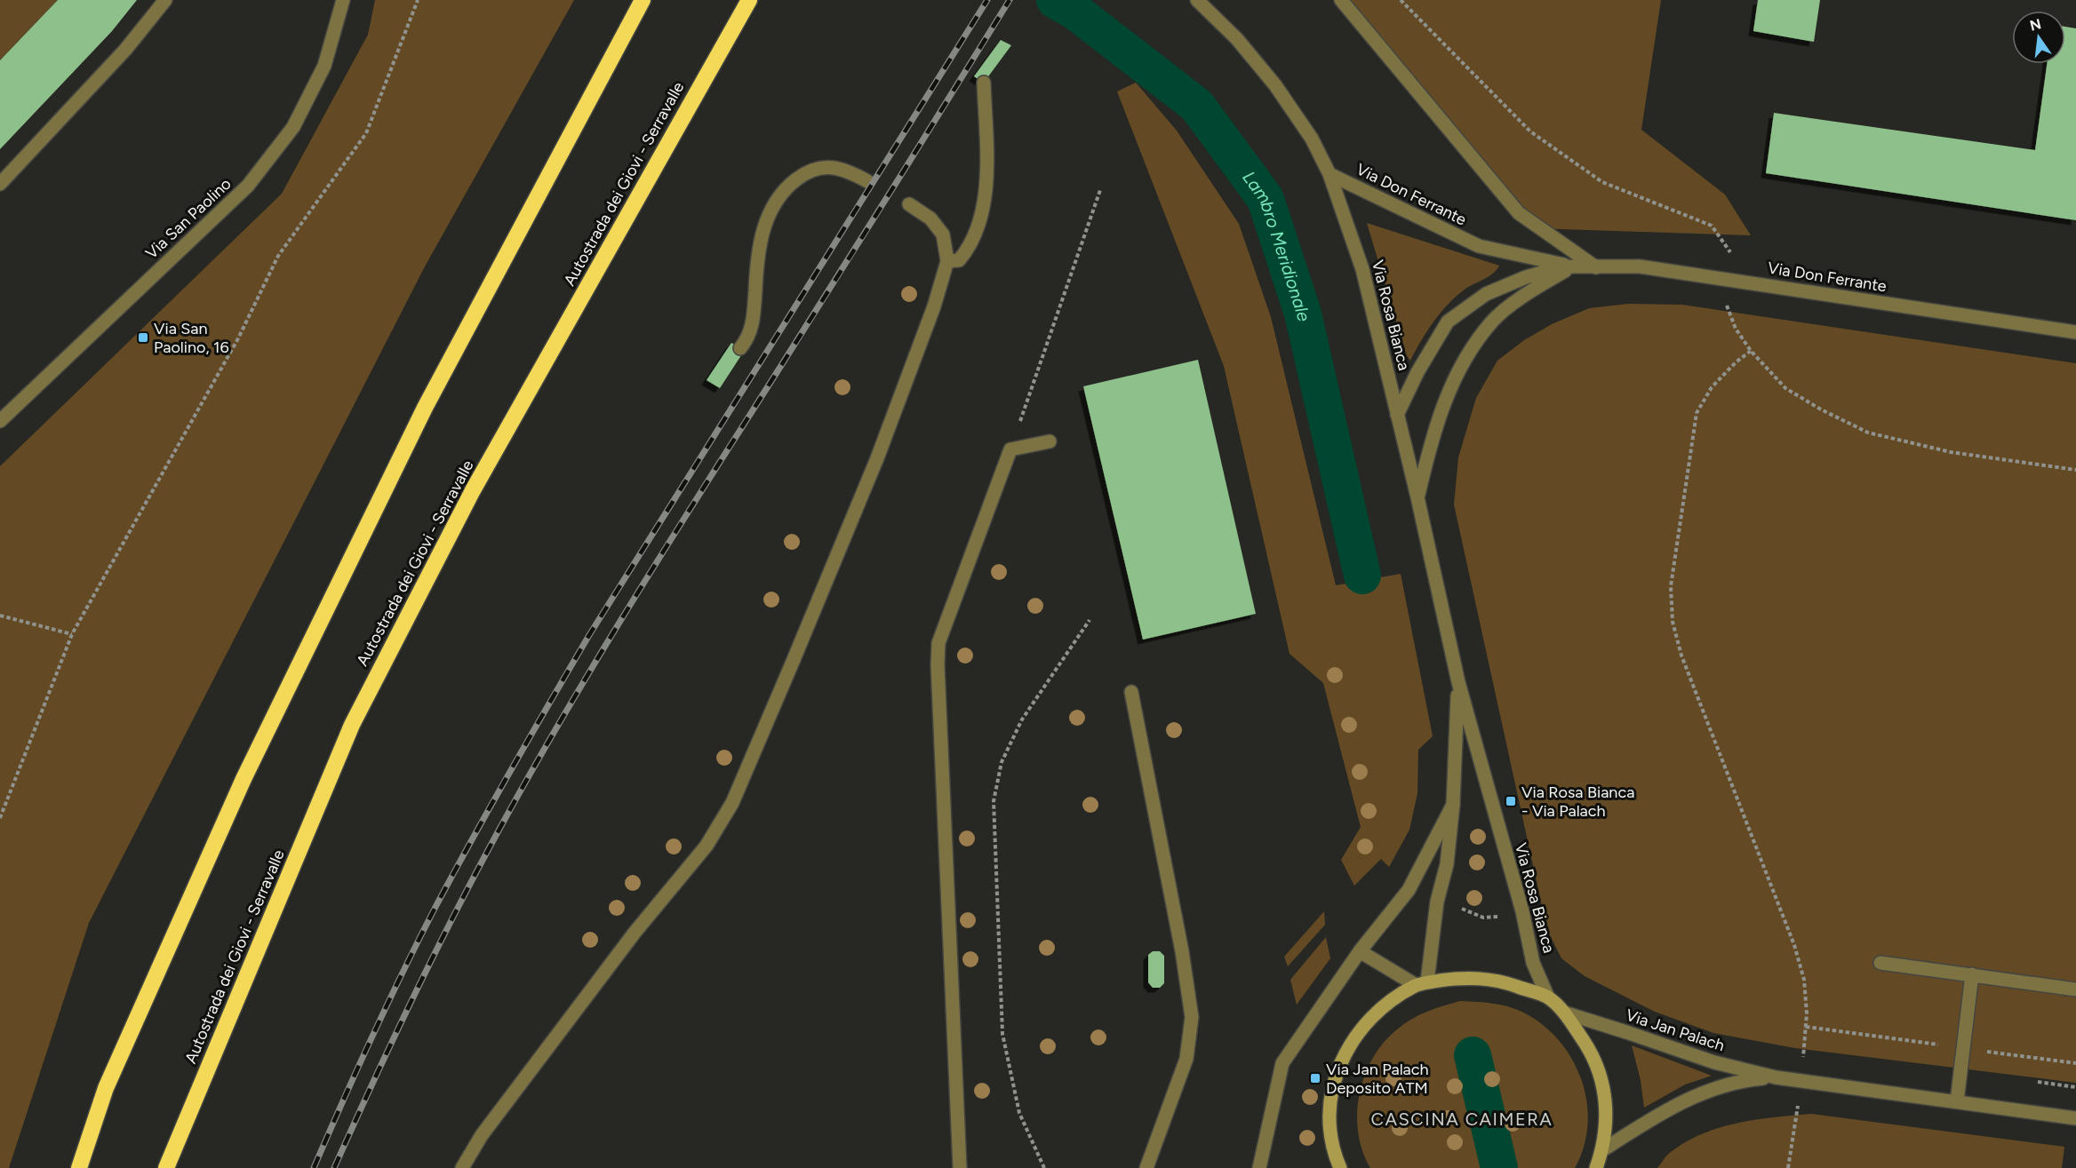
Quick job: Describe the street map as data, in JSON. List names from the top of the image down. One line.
{"streets":{"highway":["Autostrada dei Giovi - Serravalle"],"street":["Via Don Ferrante","Via San Paolino","Via Rosa Bianca","Via Jan Palach"]},"crossings":[["Via Don Ferrante","Via Rosa Bianca"],["Via Rosa Bianca","Via Jan Palach"]],"districts":["CASCINA CAIMERA"],"water":["Lambro Meridionale"],"places":{"transit":["Via San Paolino, 16","Via Rosa Bianca - Via Palach","Via Jan Palach Deposito ATM"]},"north":"top"}
